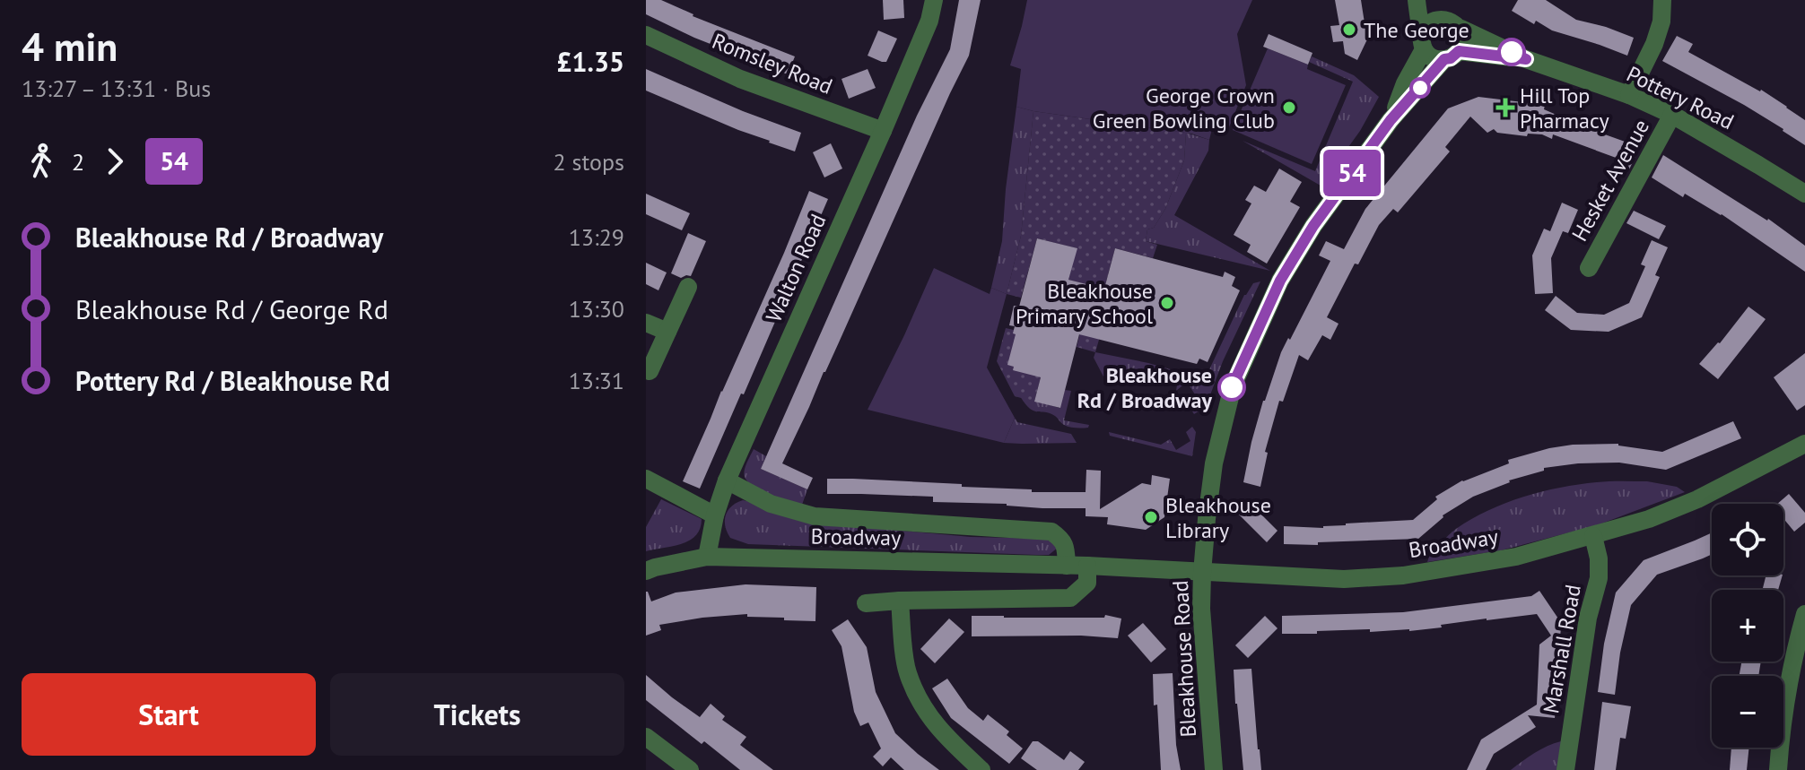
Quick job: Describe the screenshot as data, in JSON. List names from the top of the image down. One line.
{"streets":{"street":["Romsley Road","Pottery Road","Hesket Avenue","Walton Road","Broadway","Marshall Road","Bleakhouse Road"]},"crossings":[["Romsley Road","Walton Road"],["Pottery Road","Hesket Avenue"],["Pottery Road","Bleakhouse Road"],["Walton Road","Broadway"],["Broadway","Marshall Road"],["Broadway","Bleakhouse Road"]],"places":{"other":["The George","George Crown Green Bowling Club","Bleakhouse Primary School","Bleakhouse Rd / Broadway","Bleakhouse Library"],"health":["Hill Top Pharmacy"]},"lines":["bus line 54"],"page":{"heading":["4 min","13:27 – 13:31 · Bus","£1.35"],"on_map":"54","legs":["2","54","2 stops"],"list":[{"name":"Bleakhouse Rd / Broadway","value":"13:29"},{"name":"Bleakhouse Rd / George Rd","value":"13:30"},{"name":"Pottery Rd / Bleakhouse Rd","value":"13:31"}],"map_buttons":["+","−"],"buttons":["Start","Tickets"]}}
